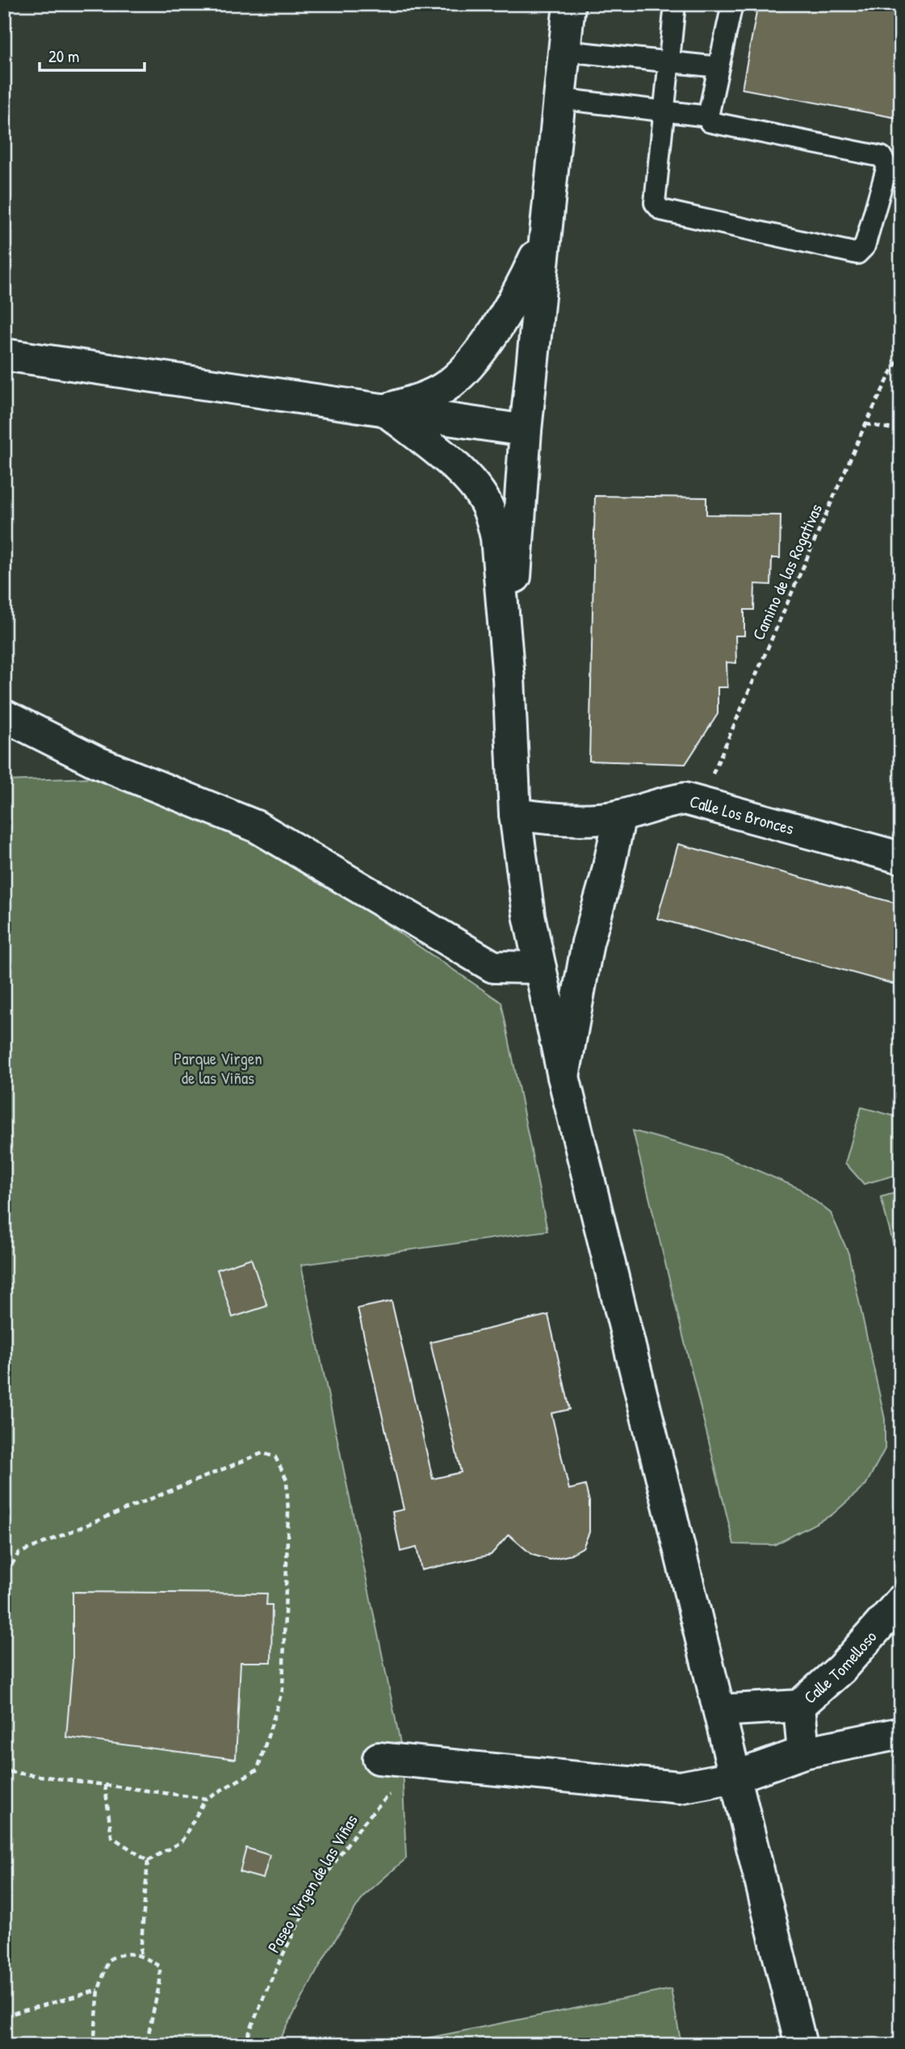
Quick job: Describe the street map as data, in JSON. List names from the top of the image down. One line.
{"streets":{"street":["Calle Los Bronces","Calle Tomelloso"],"path":["Camino de las Rogativas","Paseo Virgen de las Viñas"]},"crossings":[["Camino de las Rogativas","Calle Los Bronces"]],"parks":["Parque Virgen de las Viñas"],"scale_bar":"20 m"}
